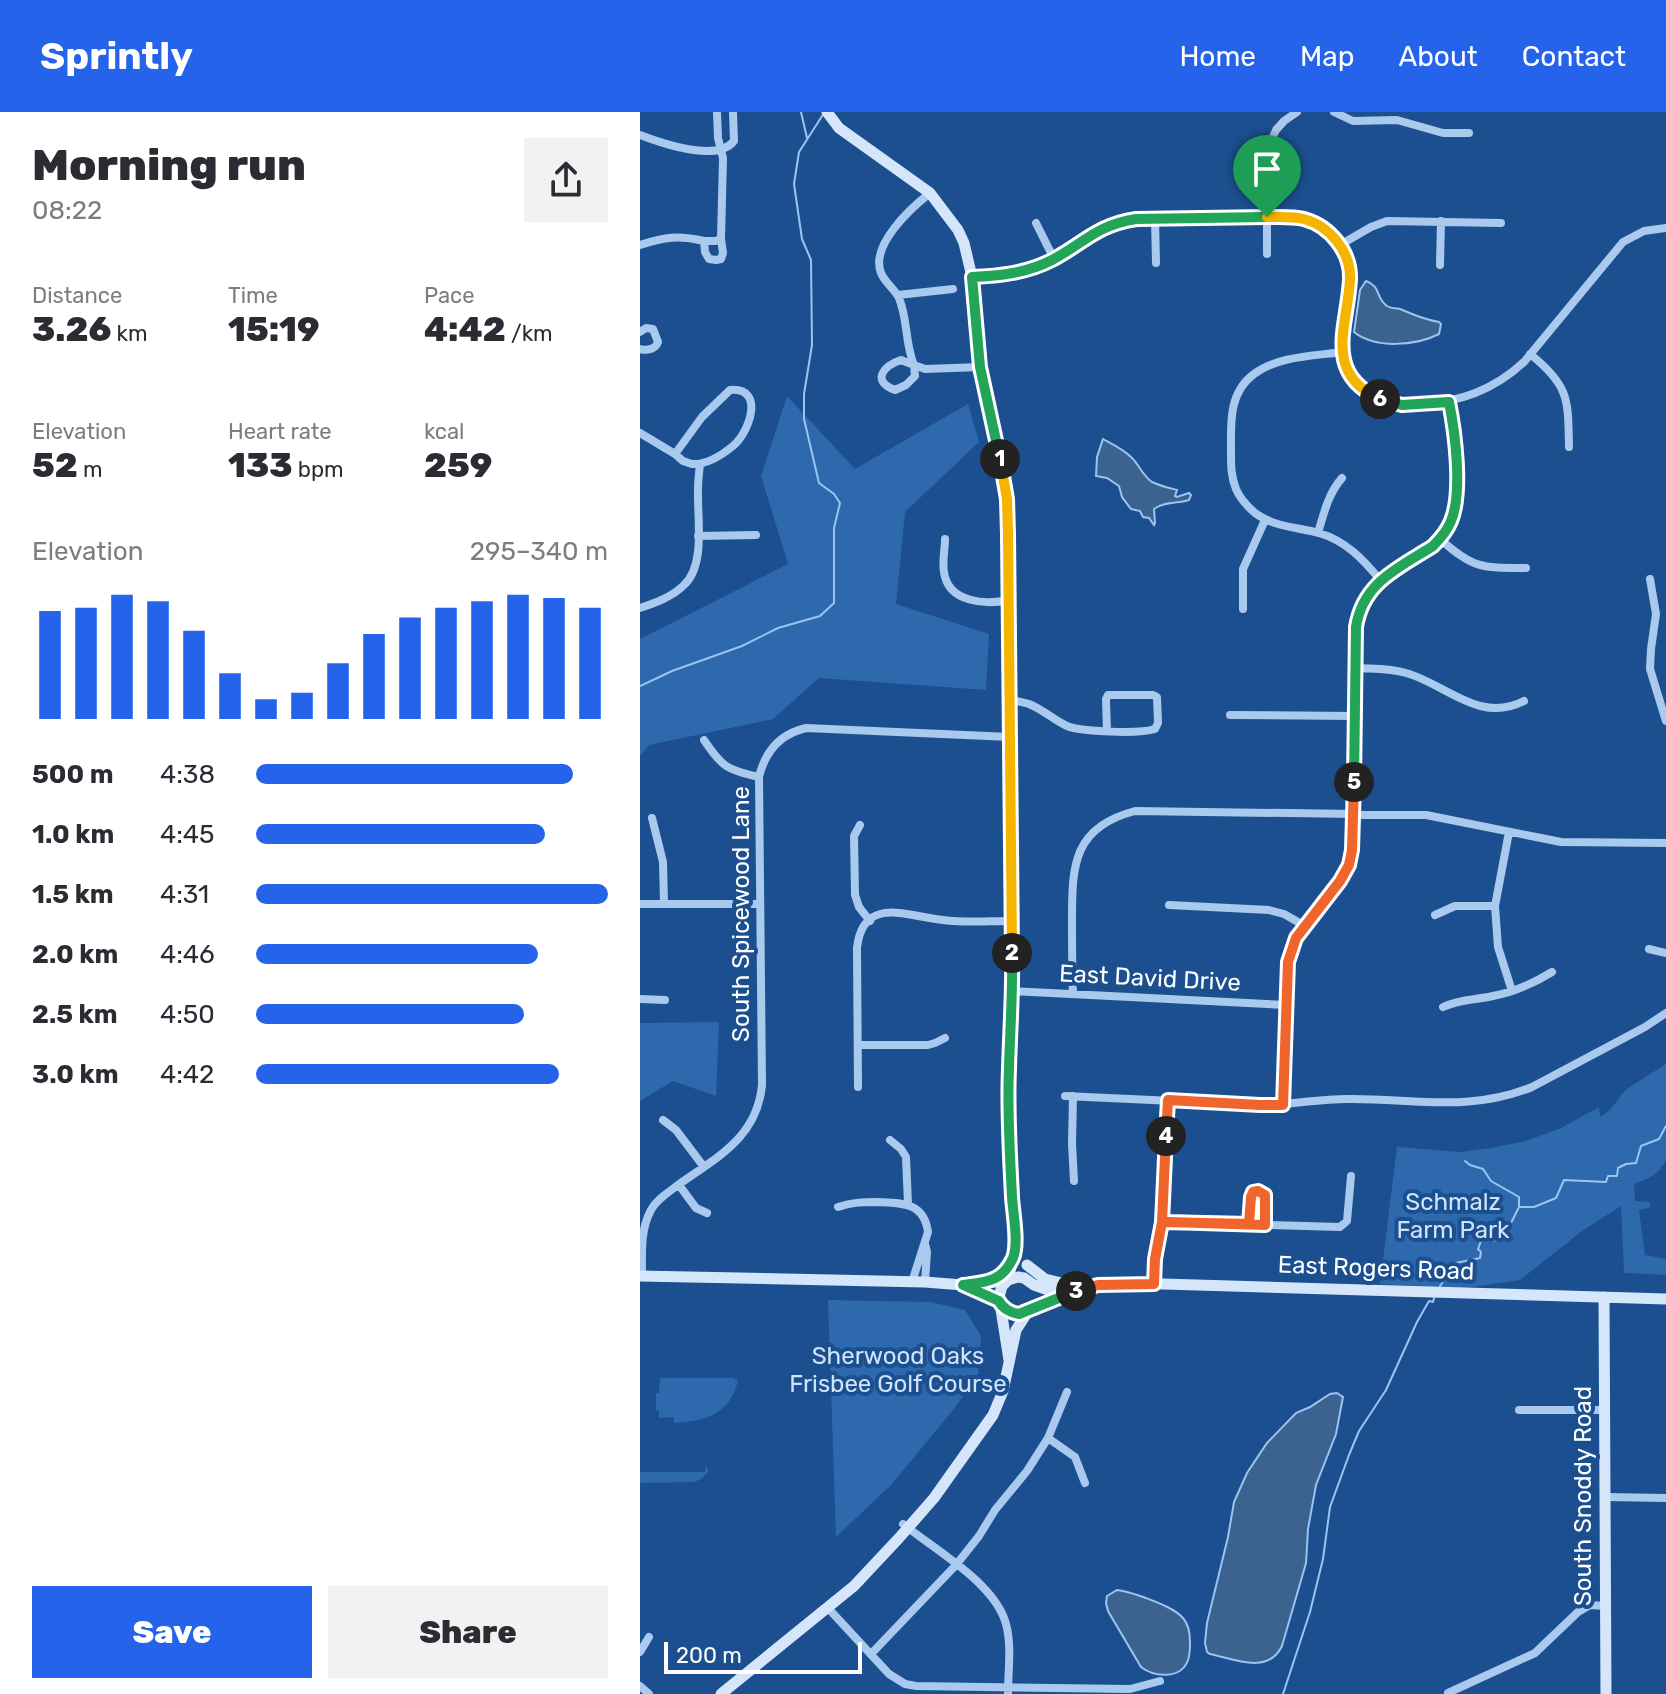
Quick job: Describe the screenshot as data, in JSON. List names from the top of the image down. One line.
{"streets":{"main road":["East Rogers Road","South Snoddy Road"],"street":["South Spicewood Lane","East David Drive"]},"crossings":[["East Rogers Road","South Snoddy Road"]],"parks":["Schmalz Farm Park","Sherwood Oaks Frisbee Golf Course"],"scale_bar":"200 m","page":{"header":"Sprintly","nav":["Home","Map","About","Contact"],"heading":["Morning run","08:22"],"stats":[["Distance","3.26 km"],["Time","15:19"],["Pace","4:42 /km"],["Elevation","52 m"],["Heart rate","133 bpm"],["kcal","259"]],"pins":["6","1","5","2","4","3"],"chart":["Elevation","295–340 m"],"list":[{"name":"500 m","note":"4:38"},{"name":"1.0 km","note":"4:45"},{"name":"1.5 km","note":"4:31"},{"name":"2.0 km","note":"4:46"},{"name":"2.5 km","note":"4:50"},{"name":"3.0 km","note":"4:42"}],"buttons":["Save","Share"],"scale":"200 m"}}
